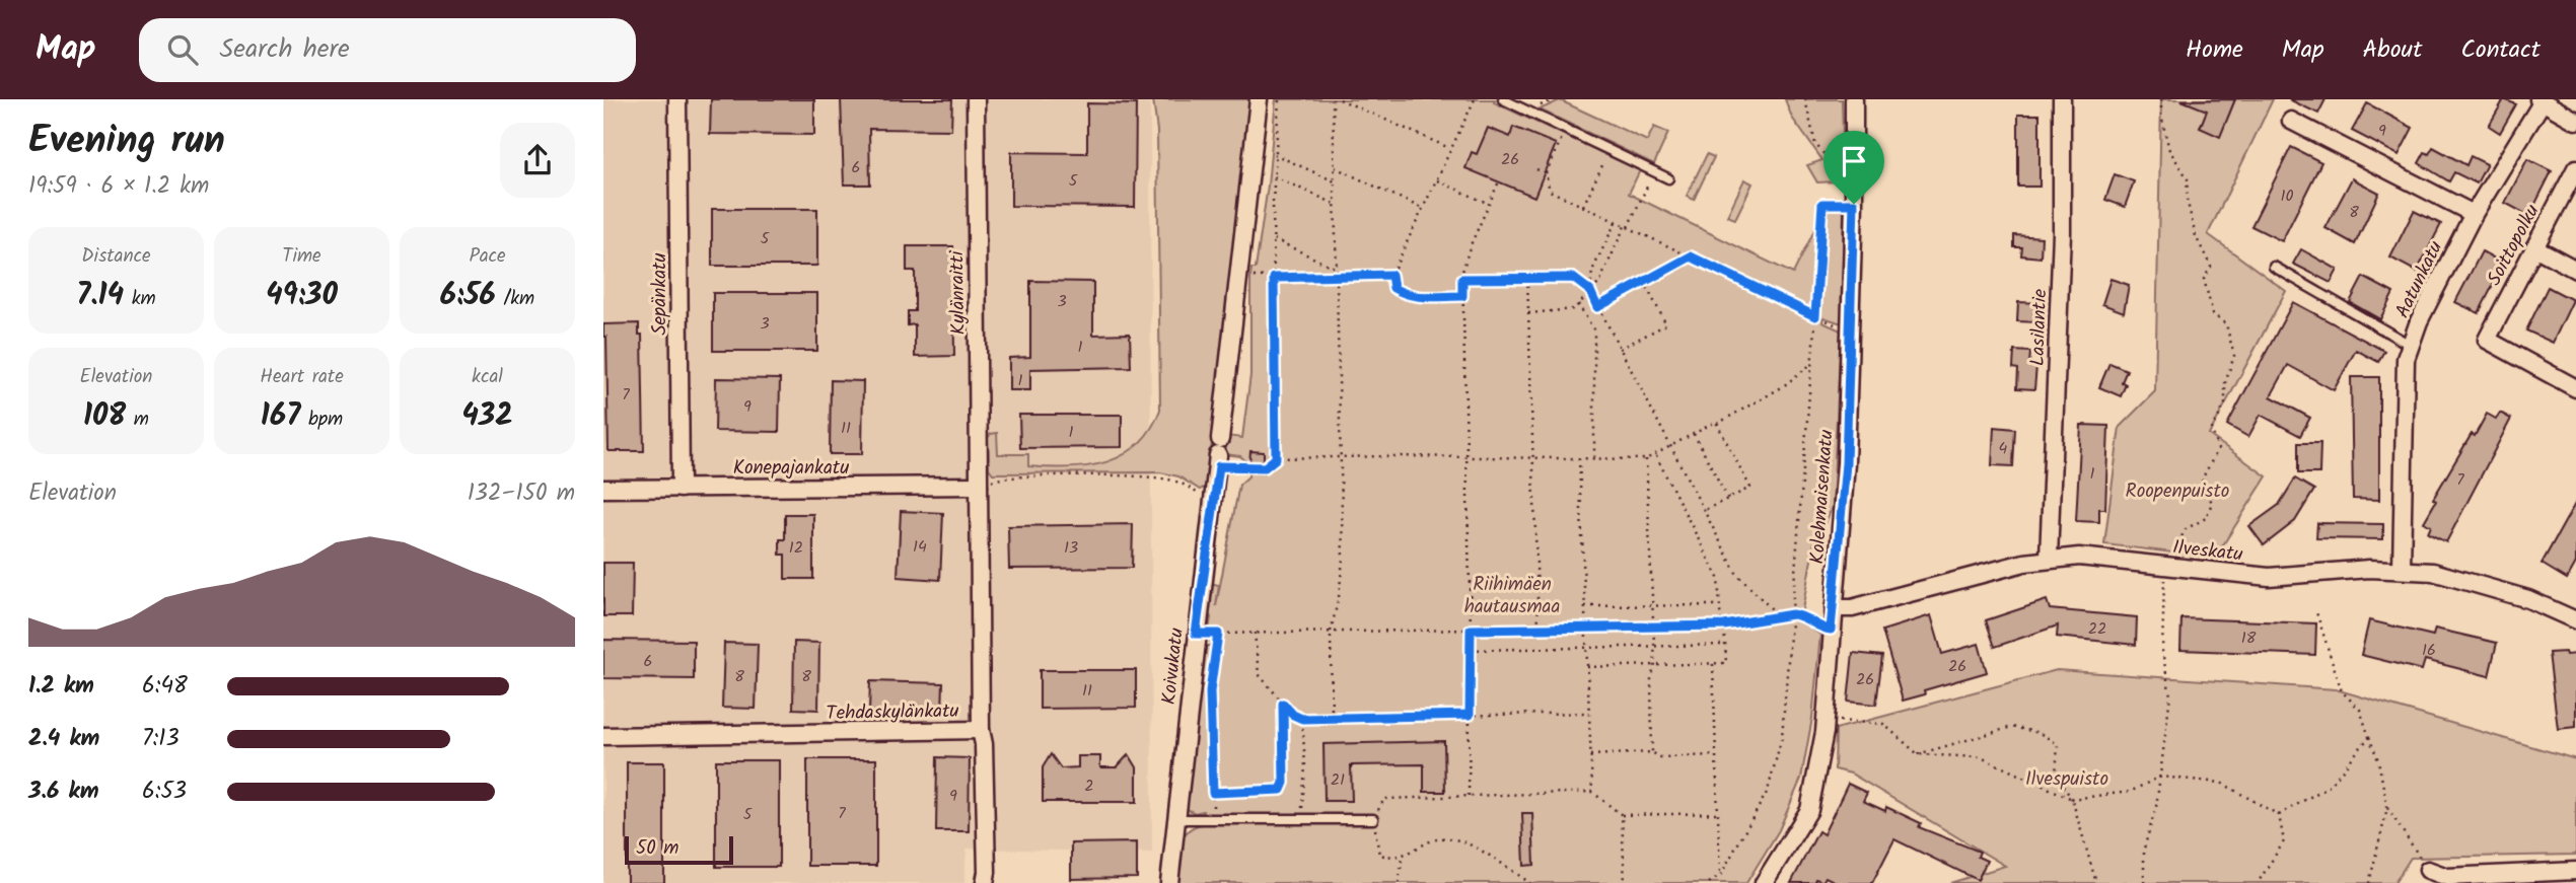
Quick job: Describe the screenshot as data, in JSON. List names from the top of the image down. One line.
{"streets":{"street":["Soittopolku","Aatunkatu","Kylänraitti","Sepänkatu","Lasilantie","Konepajankatu","Kolehmaisenkatu","Ilveskatu","Koivukatu","Tehdaskylänkatu"]},"crossings":[["Aatunkatu","Ilveskatu"],["Kylänraitti","Konepajankatu"],["Kylänraitti","Tehdaskylänkatu"],["Sepänkatu","Konepajankatu"],["Lasilantie","Ilveskatu"],["Konepajankatu","Tehdaskylänkatu"],["Kolehmaisenkatu","Ilveskatu"]],"parks":["Roopenpuisto","Riihimäen hautausmaa","Ilvespuisto"],"house_numbers":["9","26","6","5","10","8","5","3","3","1","1","7","9","11","1","4","1","7","14","12","13","22","18","16","6","26","8","8","26","11","21","2","9","7","5"],"scale_bar":"50 m","page":{"header":"Map","search":"Search here","nav":["Home","Map","About","Contact"],"heading":["Evening run","19:59 · 6 × 1.2 km"],"stats":[["Distance","7.14 km"],["Time","49:30"],["Pace","6:56 /km"],["Elevation","108 m"],["Heart rate","167 bpm"],["kcal","432"]],"chart":["Elevation","132–150 m"],"list":[{"name":"1.2 km","note":"6:48"},{"name":"2.4 km","note":"7:13"},{"name":"3.6 km","note":"6:53"}],"scale":"50 m"}}
